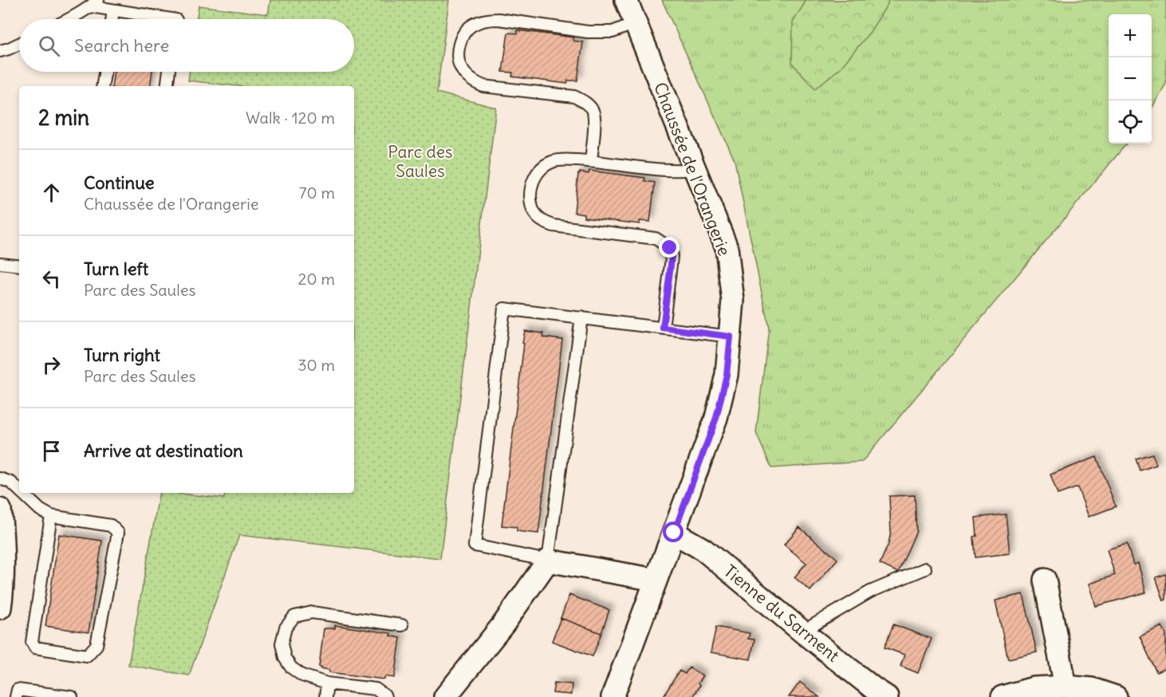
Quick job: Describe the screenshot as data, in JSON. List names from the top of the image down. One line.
{"streets":{"street":["Chaussée de l'Orangerie","Tienne du Sarment"]},"crossings":[["Chaussée de l'Orangerie","Tienne du Sarment"]],"parks":["Parc des Saules"],"page":{"map_buttons":["+","−"],"search":"Search here","heading":["2 min","Walk · 120 m"],"list":[["Continue","Chaussée de l'Orangerie","70 m"],["Turn left","Parc des Saules","20 m"],["Turn right","Parc des Saules","30 m"],"Arrive at destination"]}}
